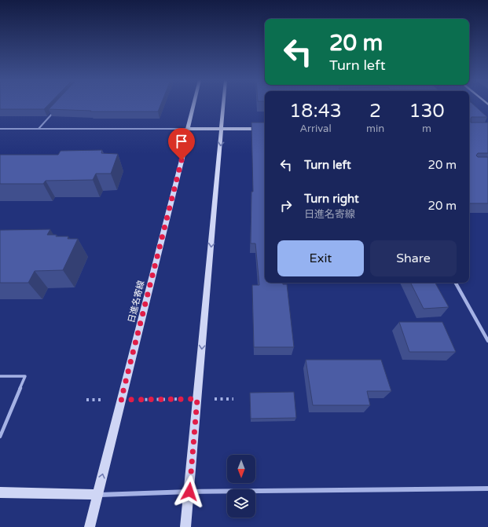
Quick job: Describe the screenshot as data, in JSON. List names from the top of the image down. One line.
{"streets":{"main road":["日進名寄線"]},"north":"bottom","page":{"turn":["20 m","Turn left"],"eta":["18:43","Arrival","2","min","130","m"],"list":[{"name":"Turn left","value":"20 m"},{"name":"Turn right","note":"日進名寄線","value":"20 m"}],"buttons":["Exit","Share"]}}
